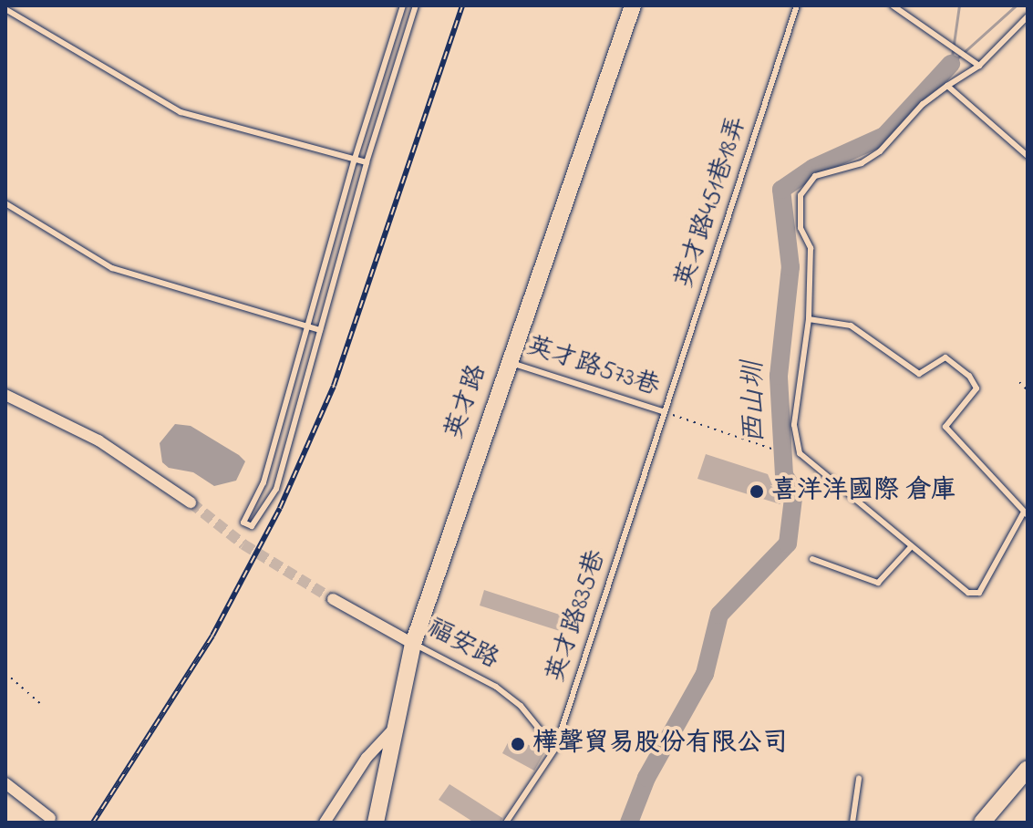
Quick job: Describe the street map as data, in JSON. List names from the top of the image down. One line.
{"streets":{"street":["英才路","福安路"],"lane":["英才路451巷18弄","英才路573巷","英才路835巷"]},"crossings":[["英才路451巷18弄","英才路573巷"],["英才路451巷18弄","英才路835巷"],["英才路573巷","英才路"],["英才路573巷","英才路835巷"],["英才路","福安路"],["英才路835巷","福安路"]],"water":["西山圳"],"places":["喜洋洋國際 倉庫","樺聲貿易股份有限公司"]}
